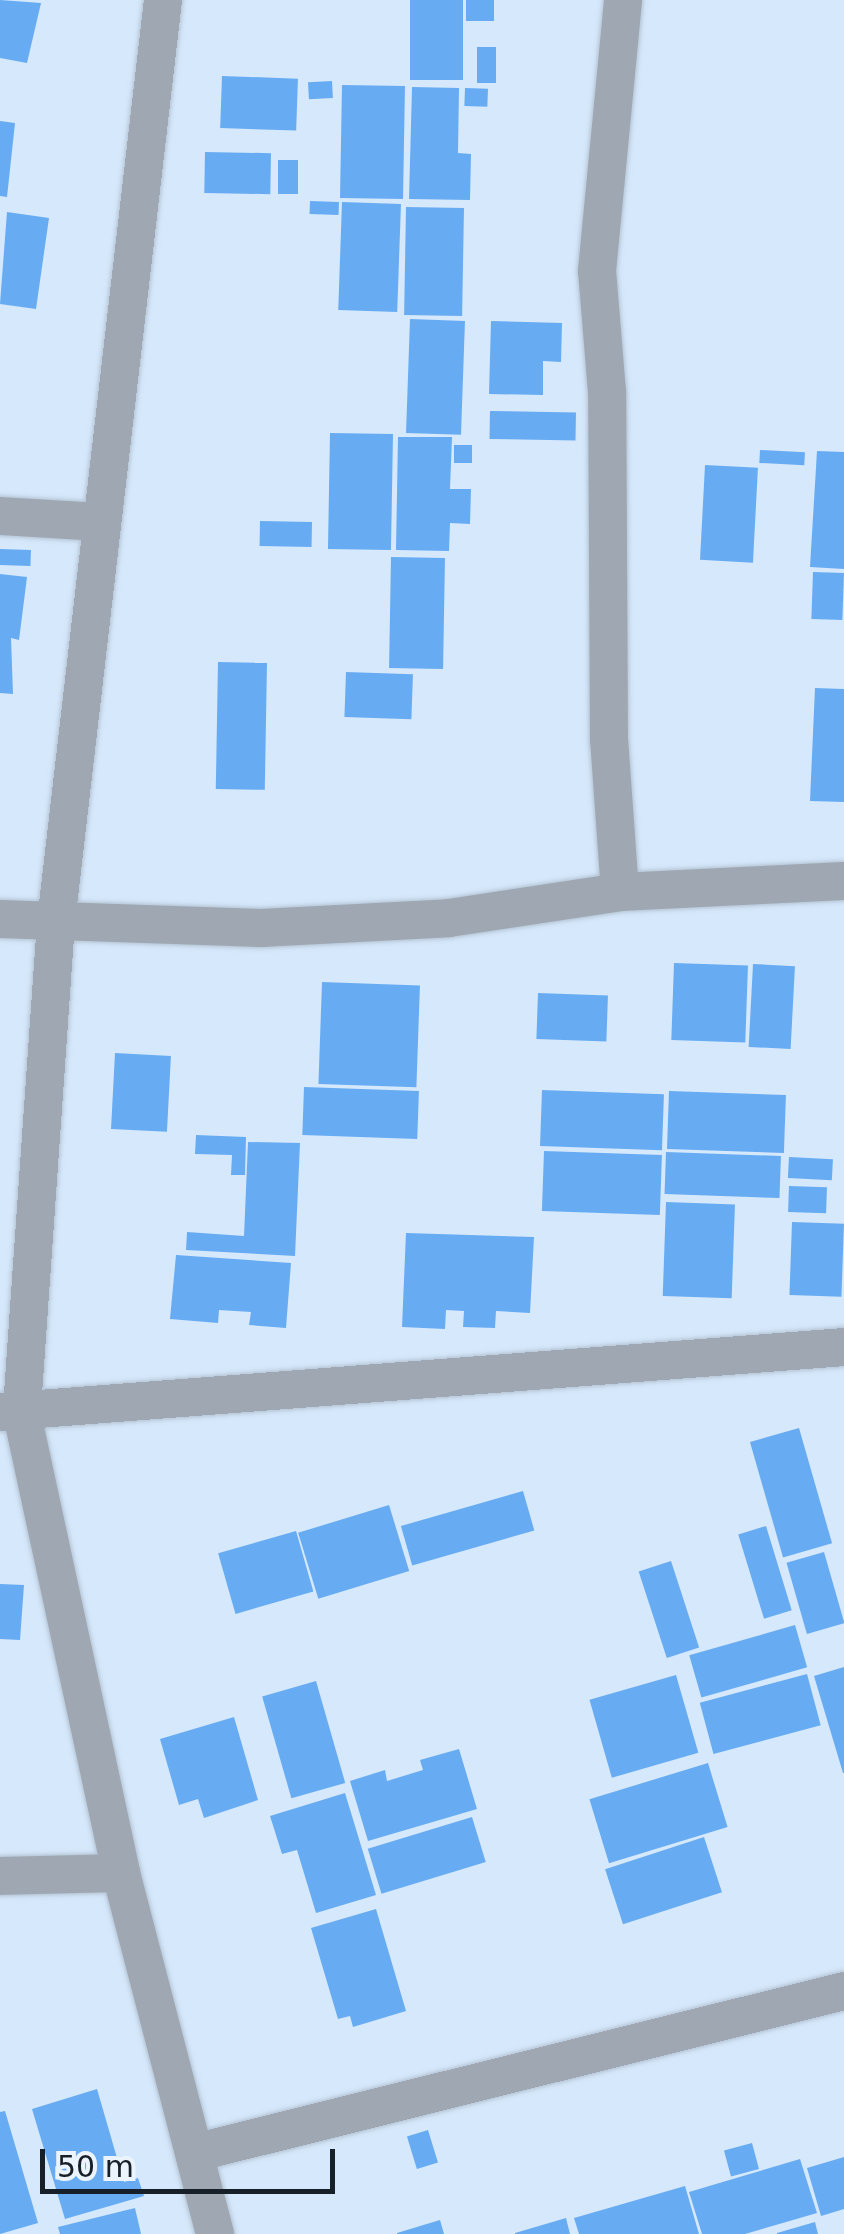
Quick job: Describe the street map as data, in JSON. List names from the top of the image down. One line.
{"scale_bar":"50 m"}
